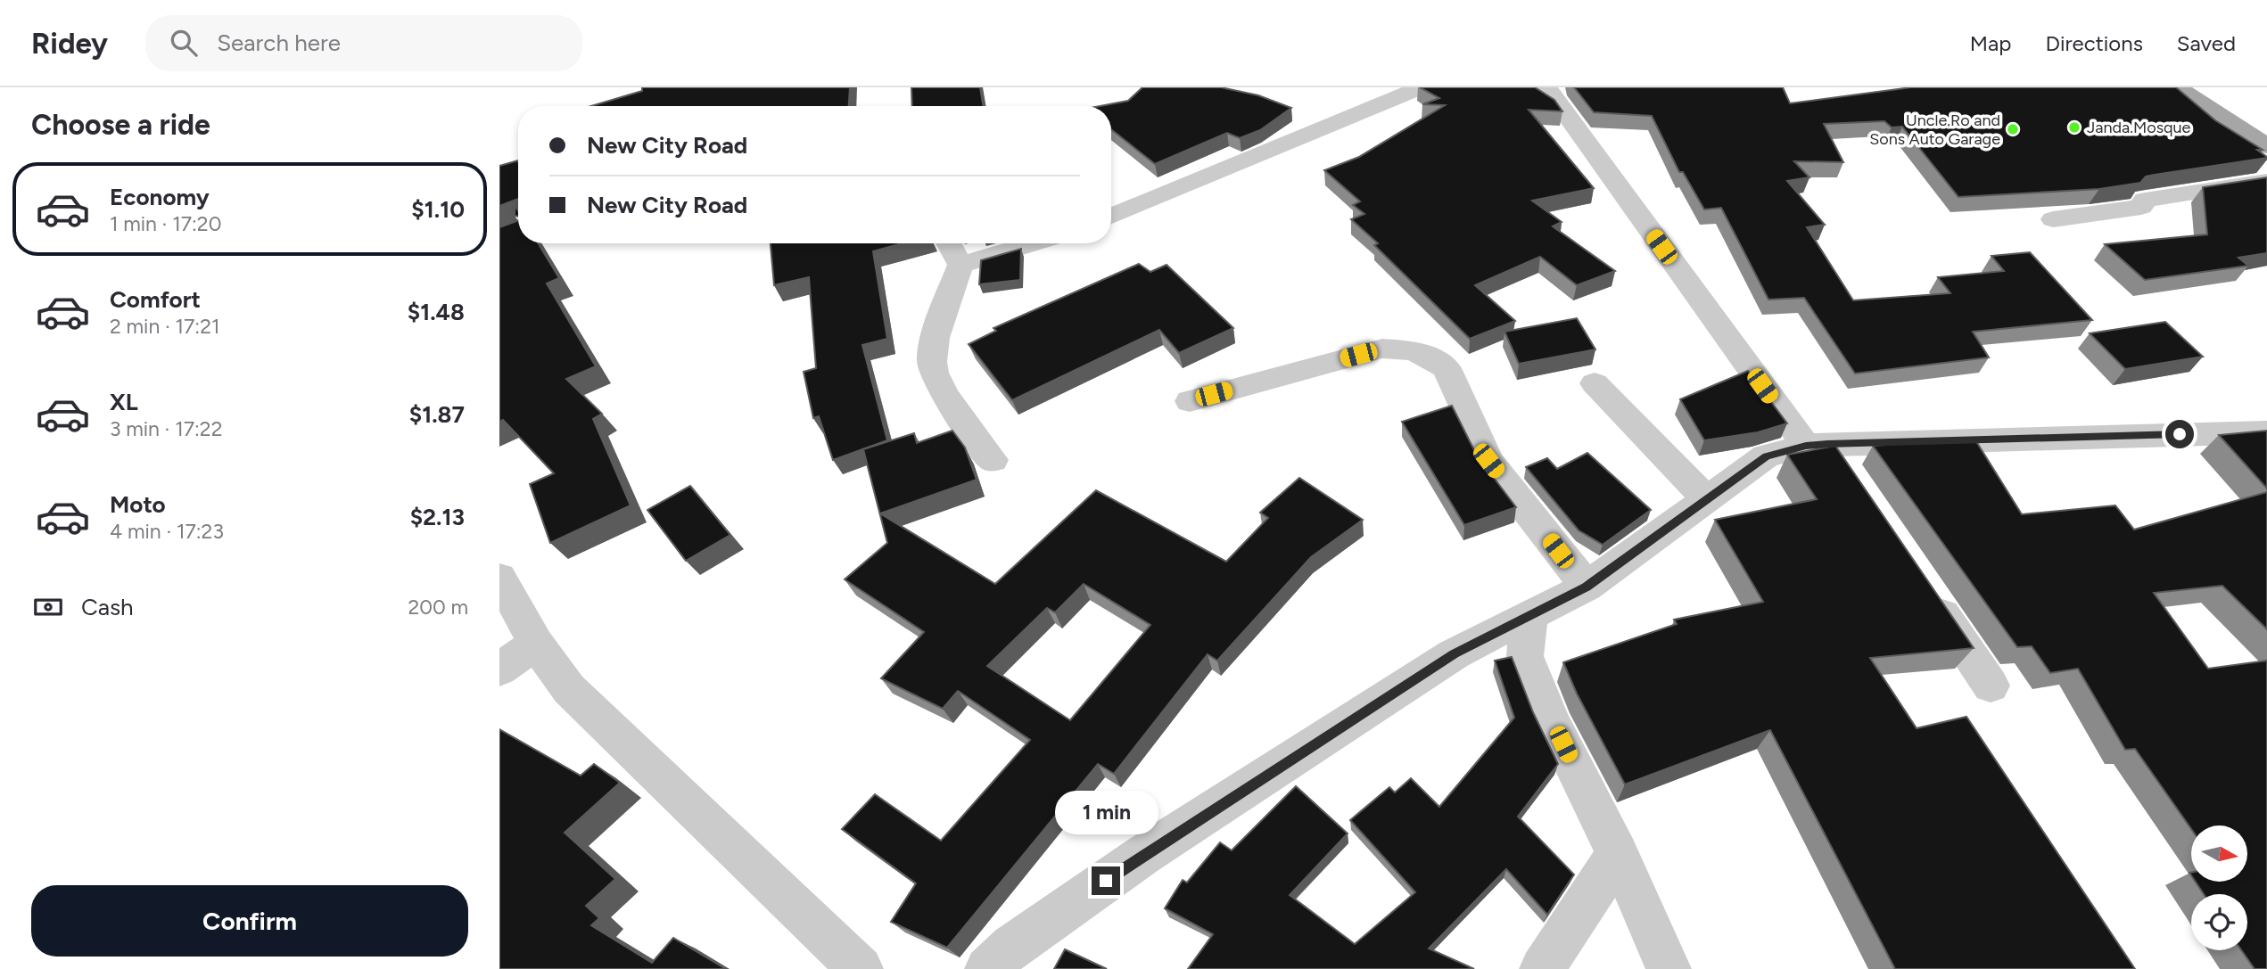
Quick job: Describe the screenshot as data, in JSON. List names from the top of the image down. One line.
{"places":["Janda.Mosque","Uncle.Ro and Sons Auto Garage"],"north":"right","page":{"header":"Ridey","search":"Search here","nav":["Map","Directions","Saved"],"heading":"Choose a ride","banner":["New City Road","New City Road"],"list":[{"name":"Economy","note":"1 min · 17:20","value":"$1.10"},{"name":"Comfort","note":"2 min · 17:21","value":"$1.48"},{"name":"XL","note":"3 min · 17:22","value":"$1.87"},{"name":"Moto","note":"4 min · 17:23","value":"$2.13"}],"pay":["Cash","200 m"],"bubble":"1 min","buttons":"Confirm"}}
